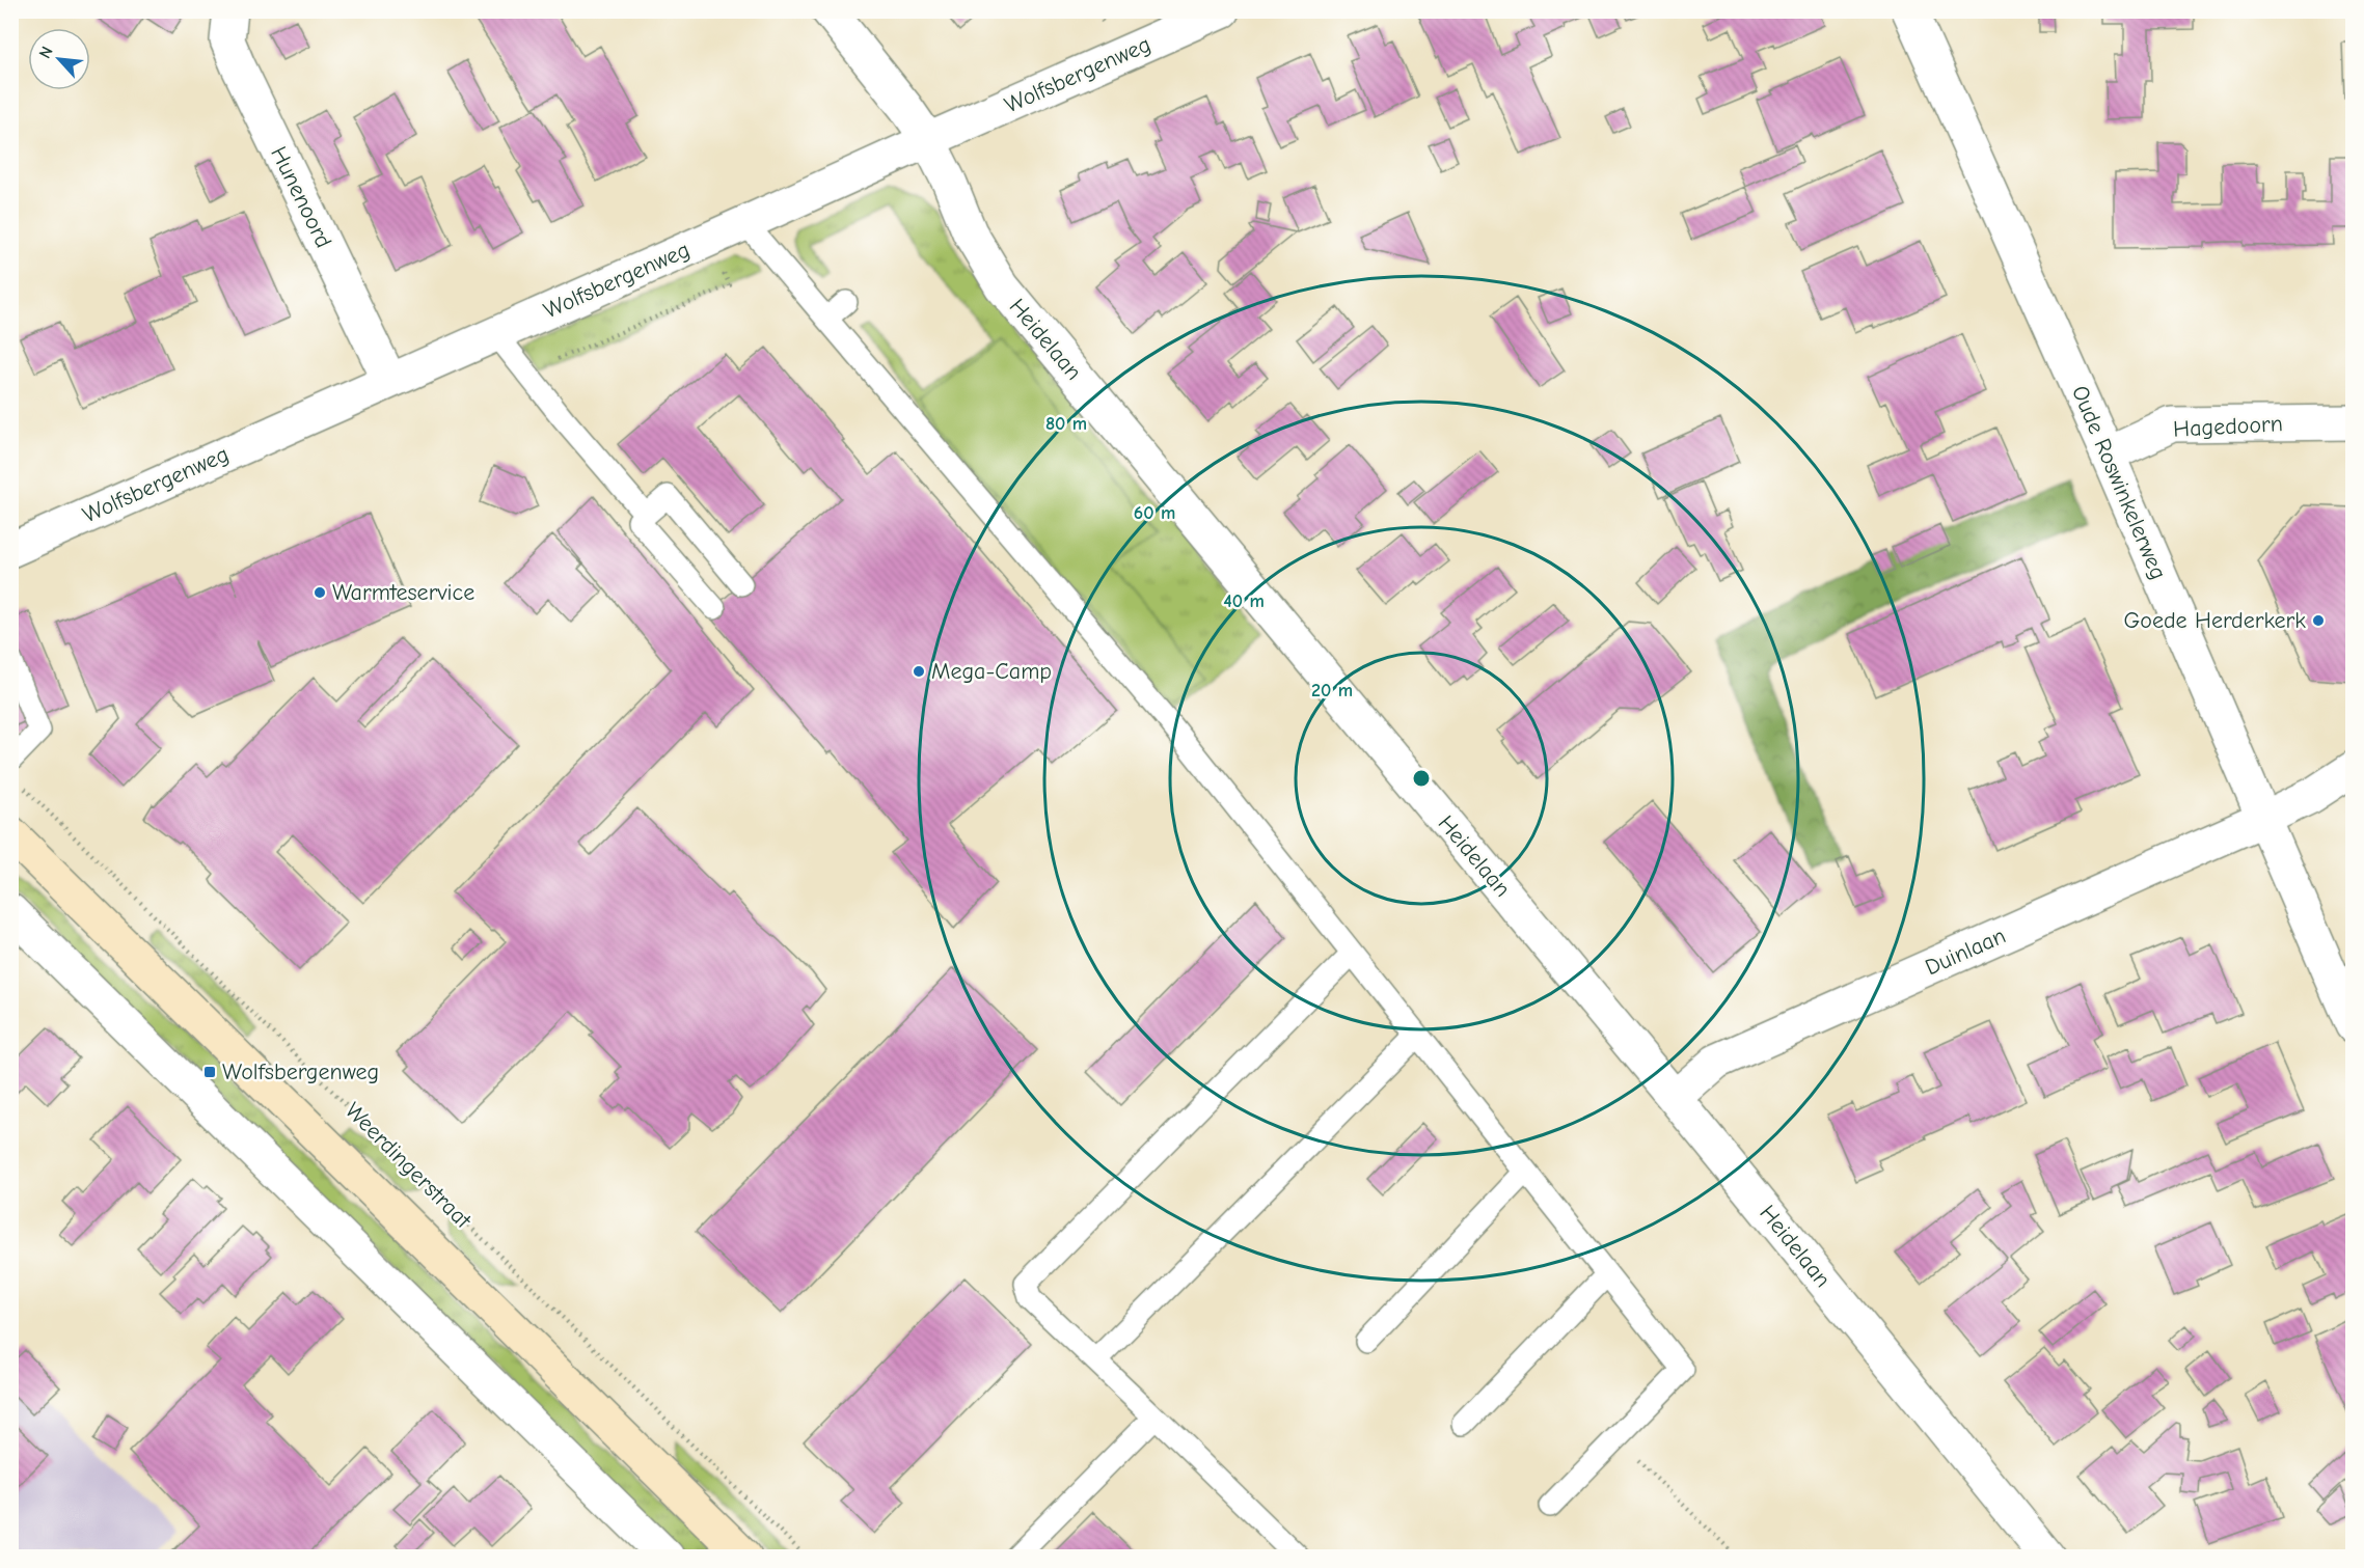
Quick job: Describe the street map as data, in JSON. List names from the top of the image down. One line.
{"streets":{"main road":["Weerdingerstraat"],"street":["Wolfsbergenweg","Hunenoord","Heidelaan","Hagedoorn","Oude Roswinkelerweg","Duinlaan"]},"crossings":[["Wolfsbergenweg","Hunenoord"],["Wolfsbergenweg","Heidelaan"],["Heidelaan","Duinlaan"],["Hagedoorn","Oude Roswinkelerweg"],["Oude Roswinkelerweg","Duinlaan"]],"places":{"other":["Warmteservice","Goede Herderkerk","Mega-Camp"],"transit":["Wolfsbergenweg"]},"north":"top left","rings":["80 m","60 m","40 m","20 m"]}
